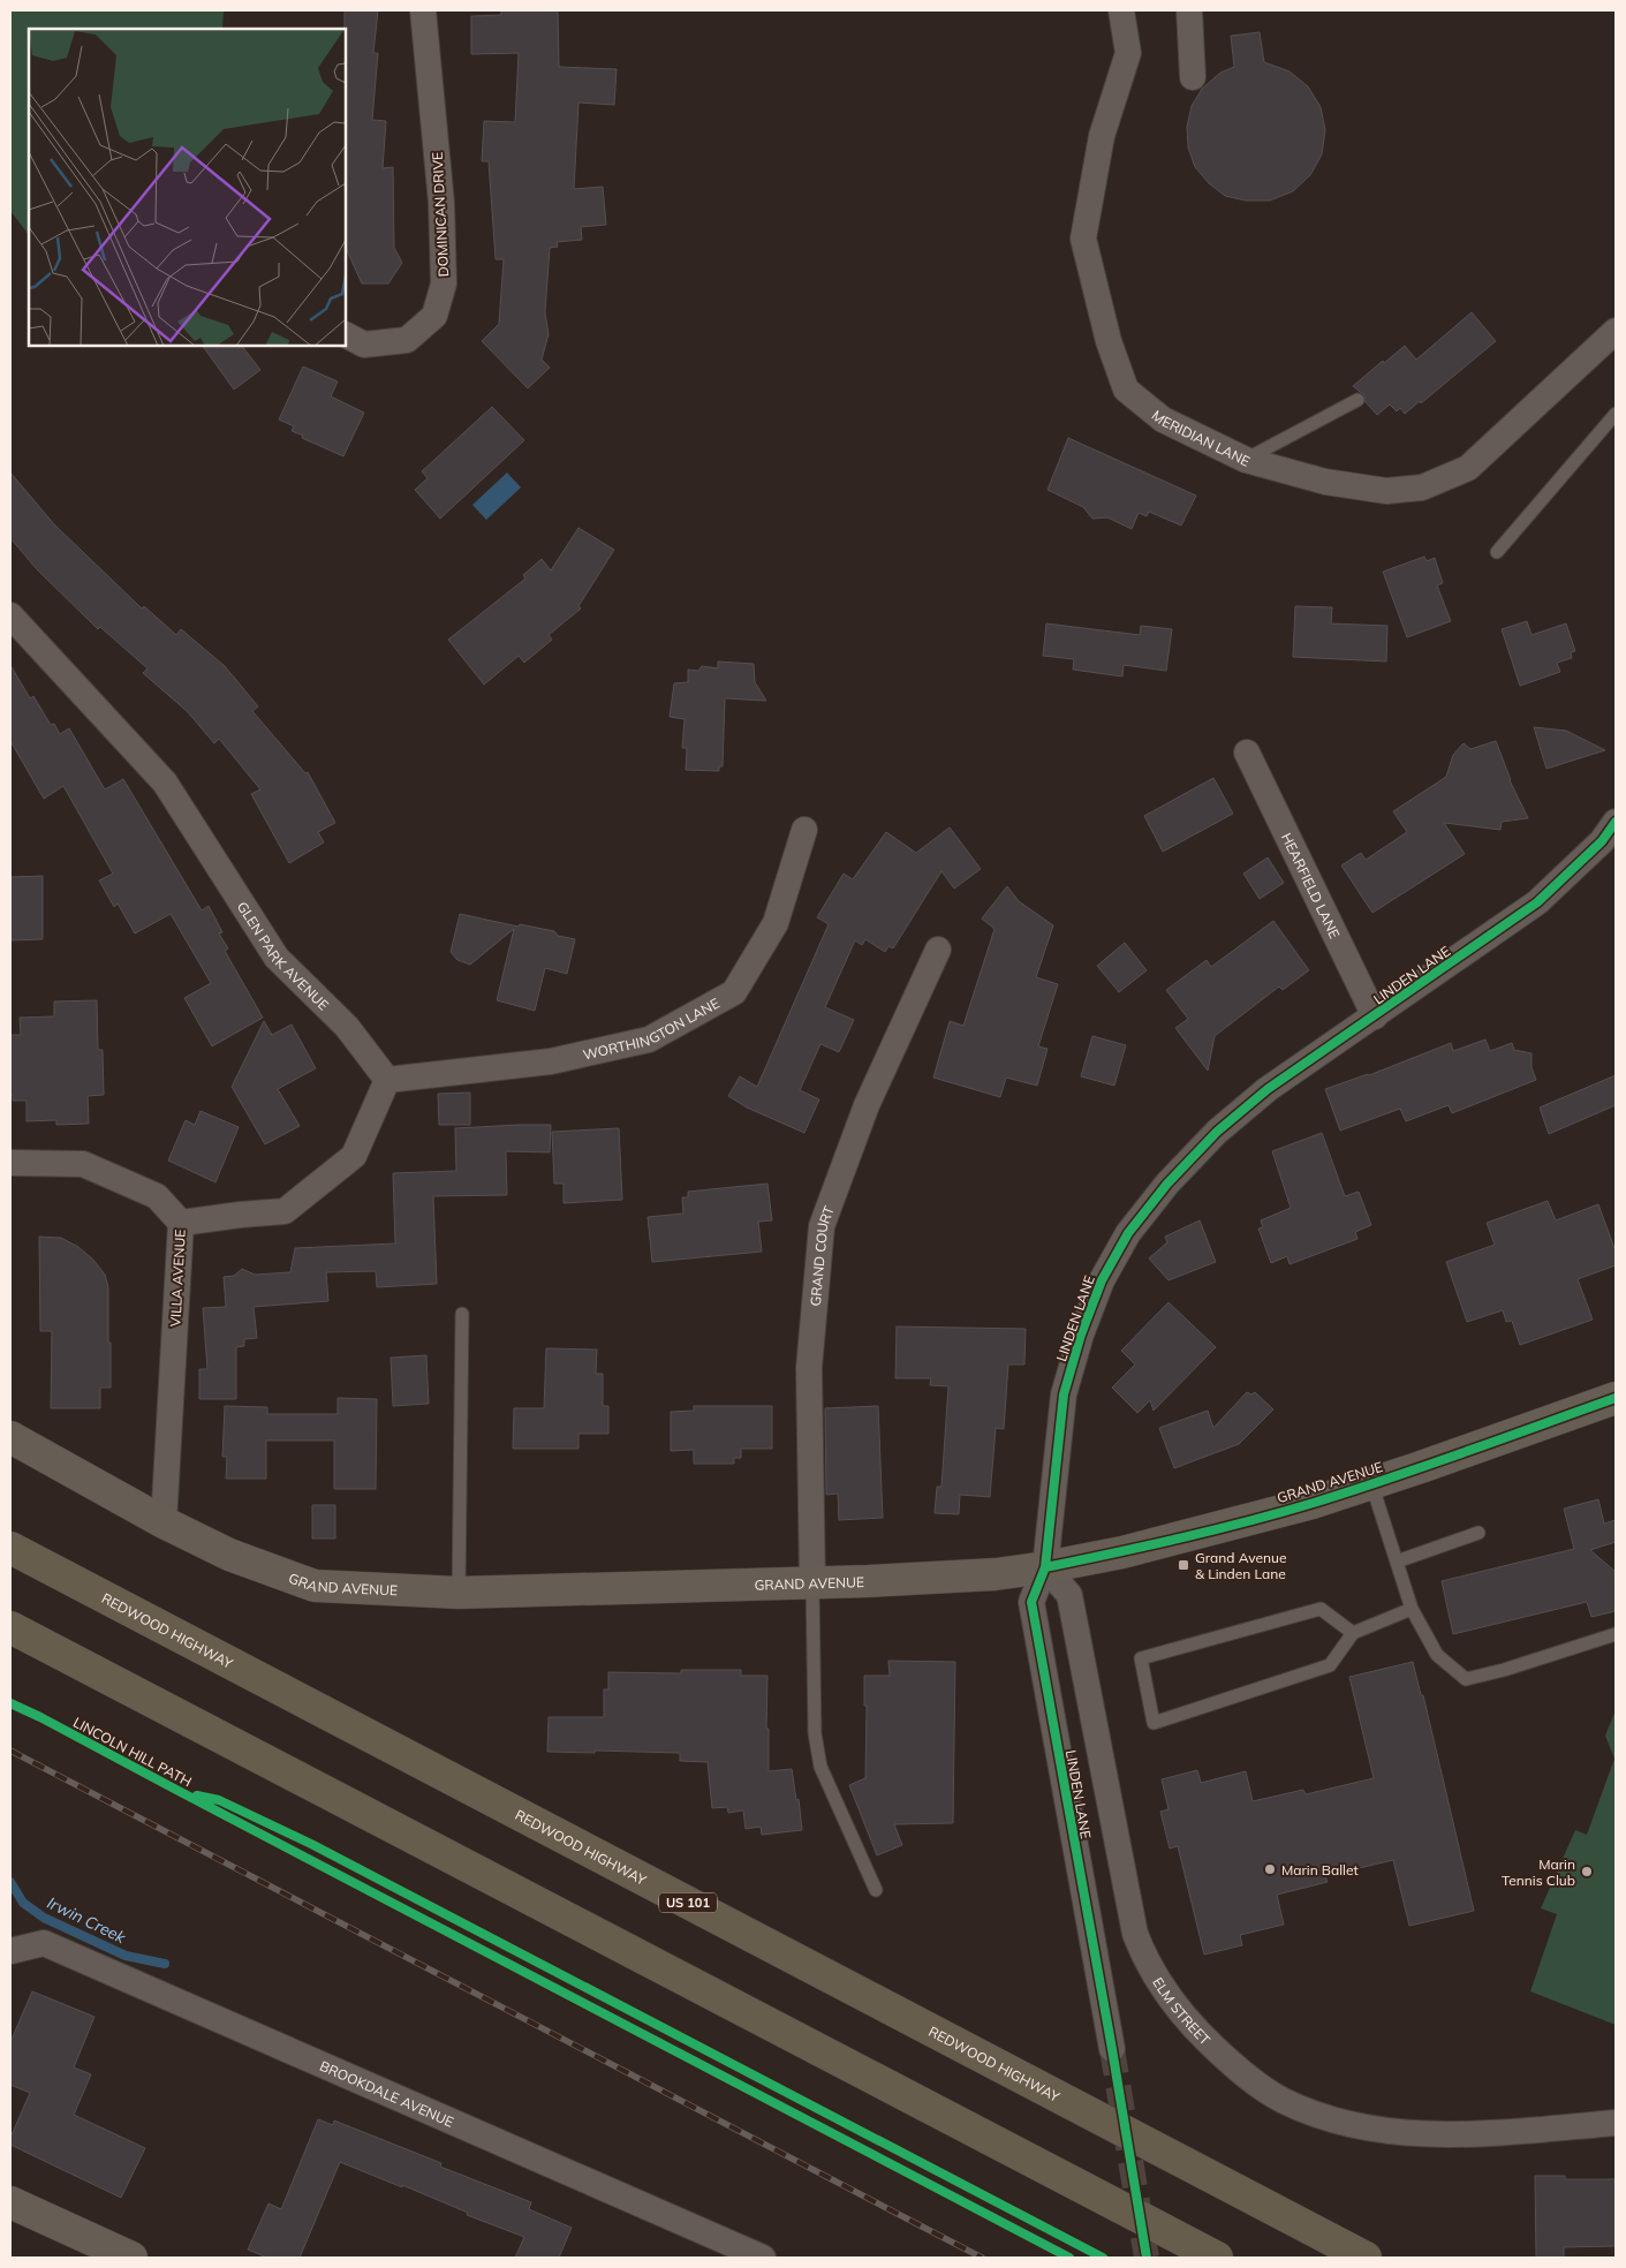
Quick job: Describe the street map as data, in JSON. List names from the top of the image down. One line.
{"streets":{"highway":["REDWOOD HIGHWAY","US 101"],"street":["DOMINICAN DRIVE","MERIDIAN LANE","HEARFIELD LANE","GLEN PARK AVENUE","LINDEN LANE","WORTHINGTON LANE","GRAND COURT","VILLA AVENUE","GRAND AVENUE","ELM STREET","BROOKDALE AVENUE"],"cycle path":["LINCOLN HILL PATH"]},"crossings":[["HEARFIELD LANE","LINDEN LANE"],["GLEN PARK AVENUE","WORTHINGTON LANE"],["LINDEN LANE","GRAND AVENUE"],["LINDEN LANE","ELM STREET"],["GRAND COURT","GRAND AVENUE"],["VILLA AVENUE","GRAND AVENUE"],["GRAND AVENUE","ELM STREET"]],"water":["Irwin Creek"],"places":{"transit":["Grand Avenue & Linden Lane"],"other":["Marin Ballet","Marin Tennis Club"]}}
